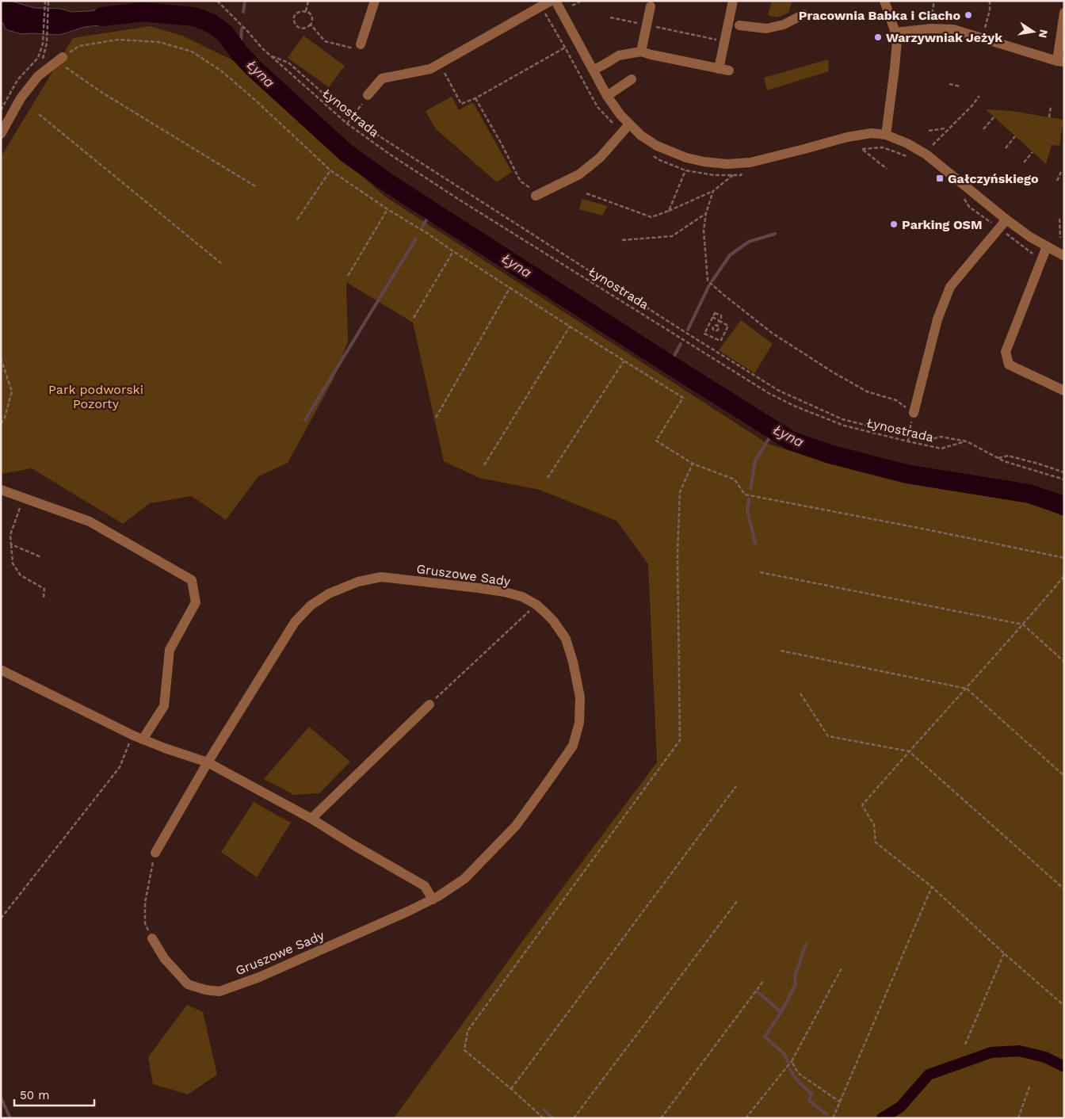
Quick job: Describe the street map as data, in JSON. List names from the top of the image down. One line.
{"streets":{"street":["Gruszowe Sady"],"path":["Łynostrada"]},"water":["Łyna"],"parks":["Park podworski Pozorty"],"places":{"other":["Pracownia Babka i Ciacho","Warzywniak Jeżyk","Parking OSM"],"transit":["Gałczyńskiego"]},"scale_bar":"50 m","north":"right"}
